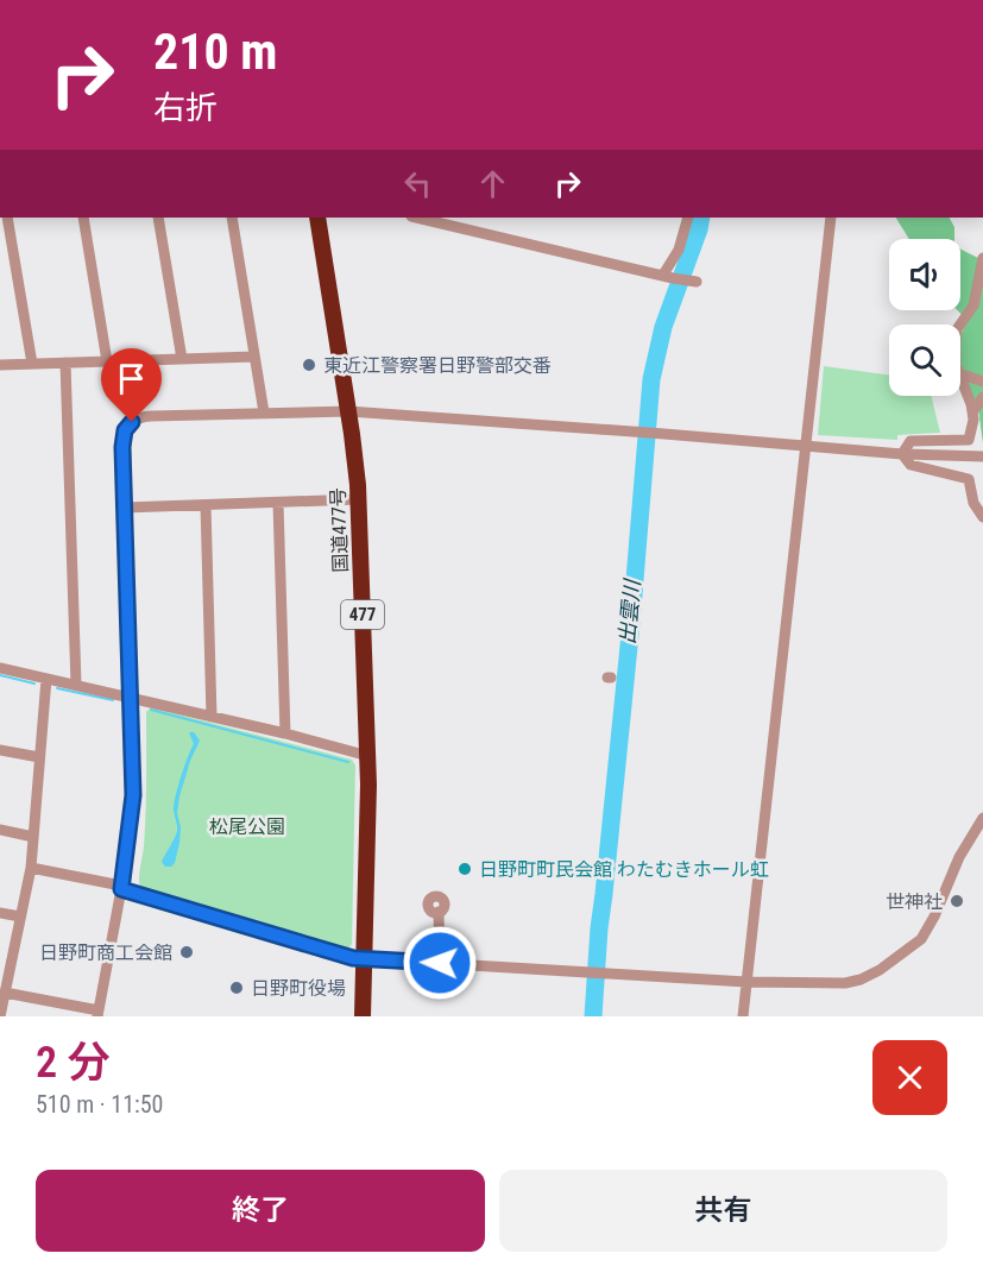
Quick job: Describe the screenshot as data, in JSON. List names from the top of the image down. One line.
{"streets":{"highway":["国道477号","477"]},"water":["出雲川"],"parks":["松尾公園"],"places":["東近江警察署日野警部交番","日野町町民会館 わたむきホール虹","世神社","日野町商工会館","日野町役場"],"page":{"turn":["210 m","右折"],"heading":["2 分","510 m · 11:50"],"buttons":["終了","共有"]}}
